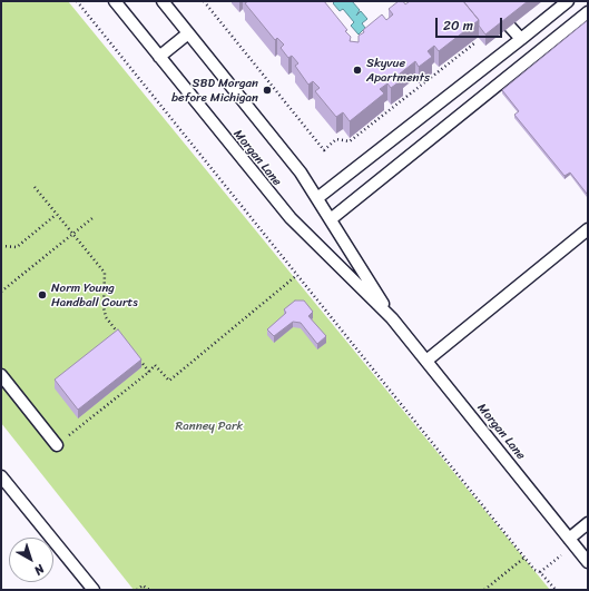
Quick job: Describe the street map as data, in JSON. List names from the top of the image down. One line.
{"streets":{"lane":["Morgan Lane"]},"parks":["Ranney Park"],"places":["Skyvue Apartments","SBD Morgan before Michigan","Norm Young Handball Courts"],"scale_bar":"20 m","north":"bottom right"}
